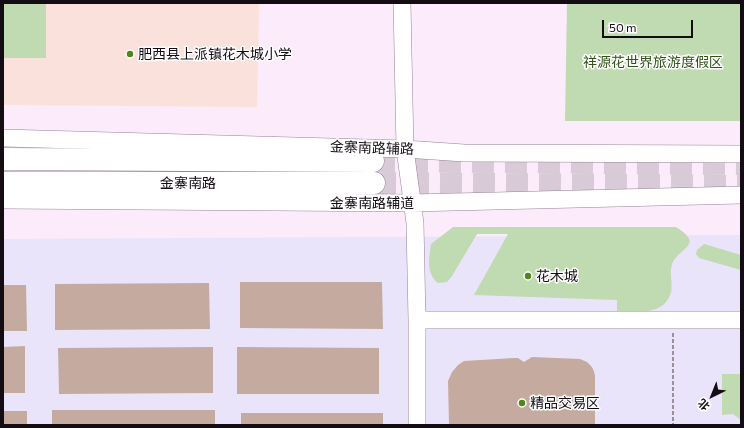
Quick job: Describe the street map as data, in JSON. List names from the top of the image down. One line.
{"streets":{"highway":["金寨南路"],"street":["金寨南路辅路","金寨南路辅道"]},"parks":["祥源花世界旅游度假区"],"places":["肥西县上派镇花木城小学","花木城","精品交易区"],"scale_bar":"50 m","north":"bottom left"}
